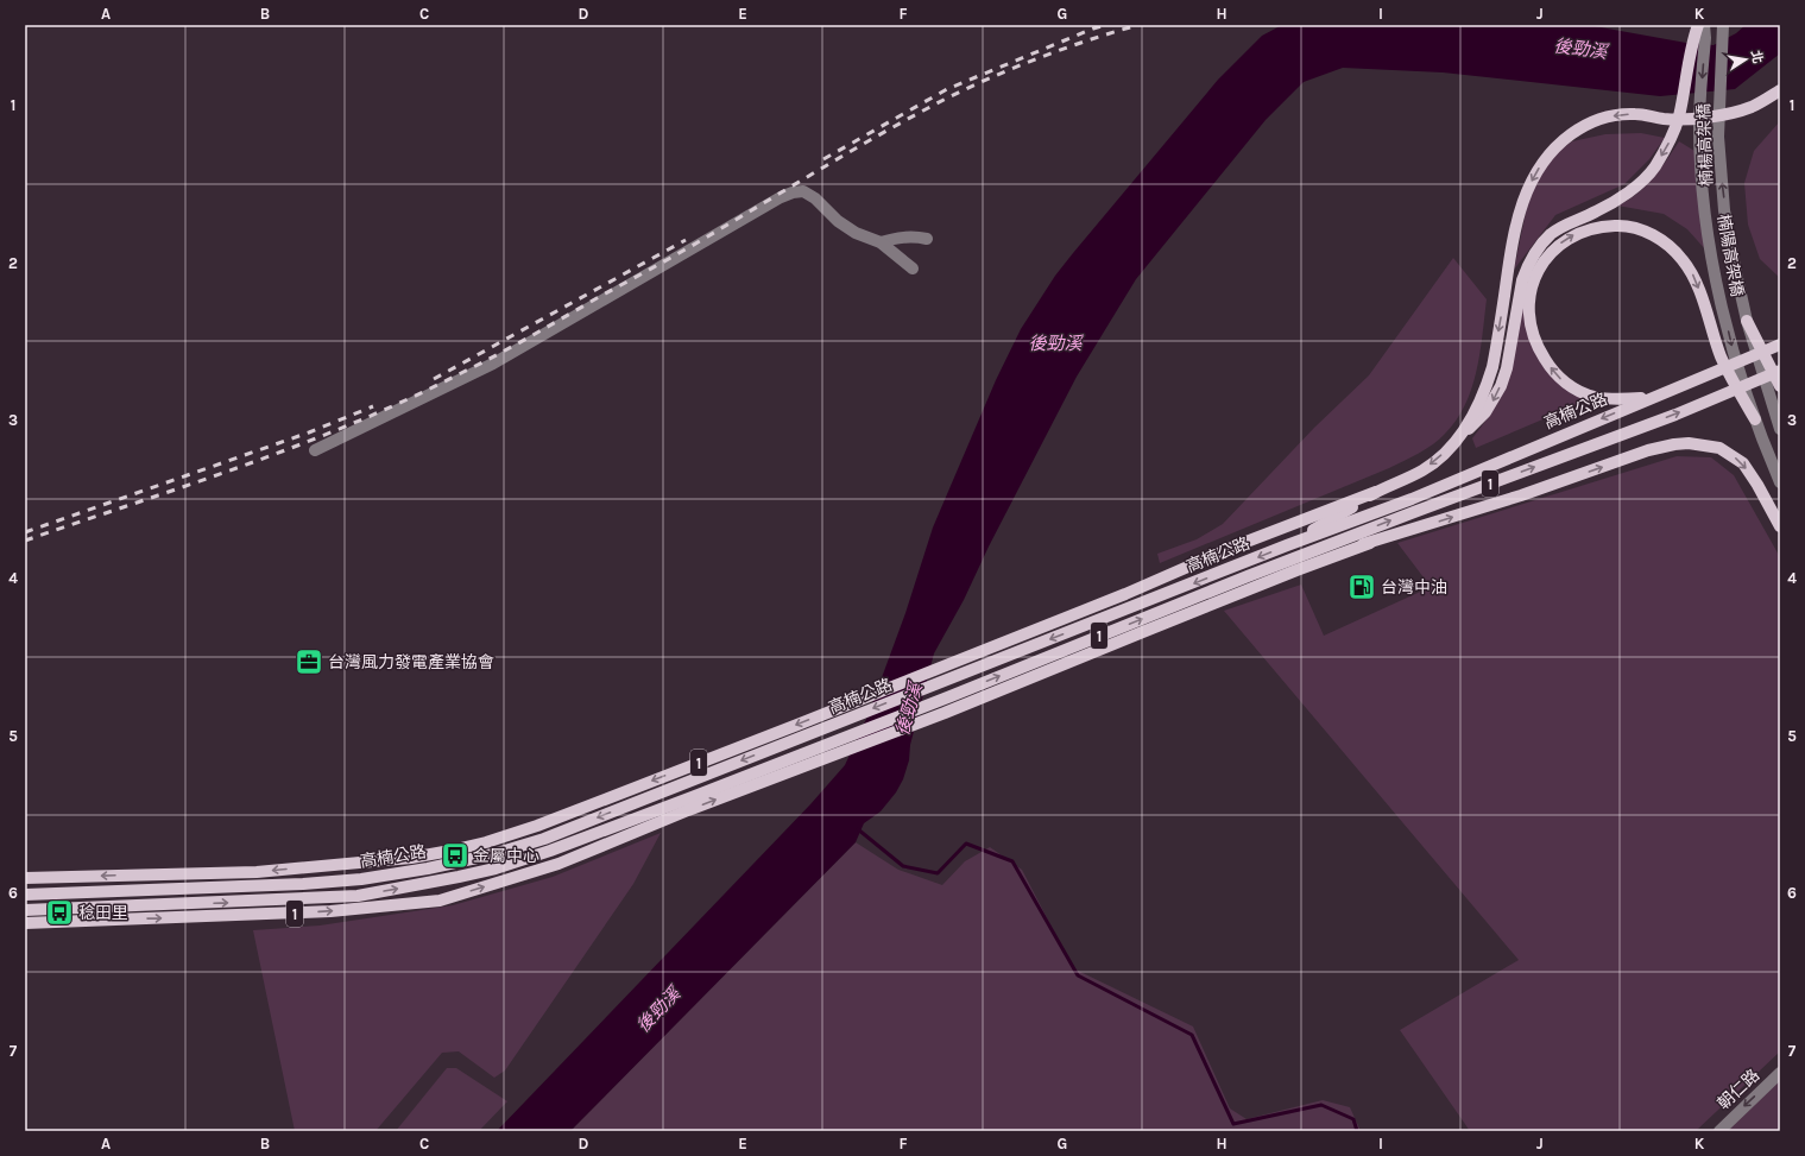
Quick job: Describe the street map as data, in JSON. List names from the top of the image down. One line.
{"streets":{"main road":["高楠公路","1"],"street":["楠楊高架橋","楠陽高架橋","朝仁路"]},"one_way":["楠楊高架橋","楠陽高架橋","朝仁路"],"water":["後勁溪"],"places":{"fuel station":["台灣中油"],"office":["台灣風力發電產業協會"],"bus stop":["金屬中心","稔田里"]},"north":"right","grid":{"columns":["A","B","C","D","E","F","G","H","I","J","K"],"rows":["1","2","3","4","5","6","7"]}}
